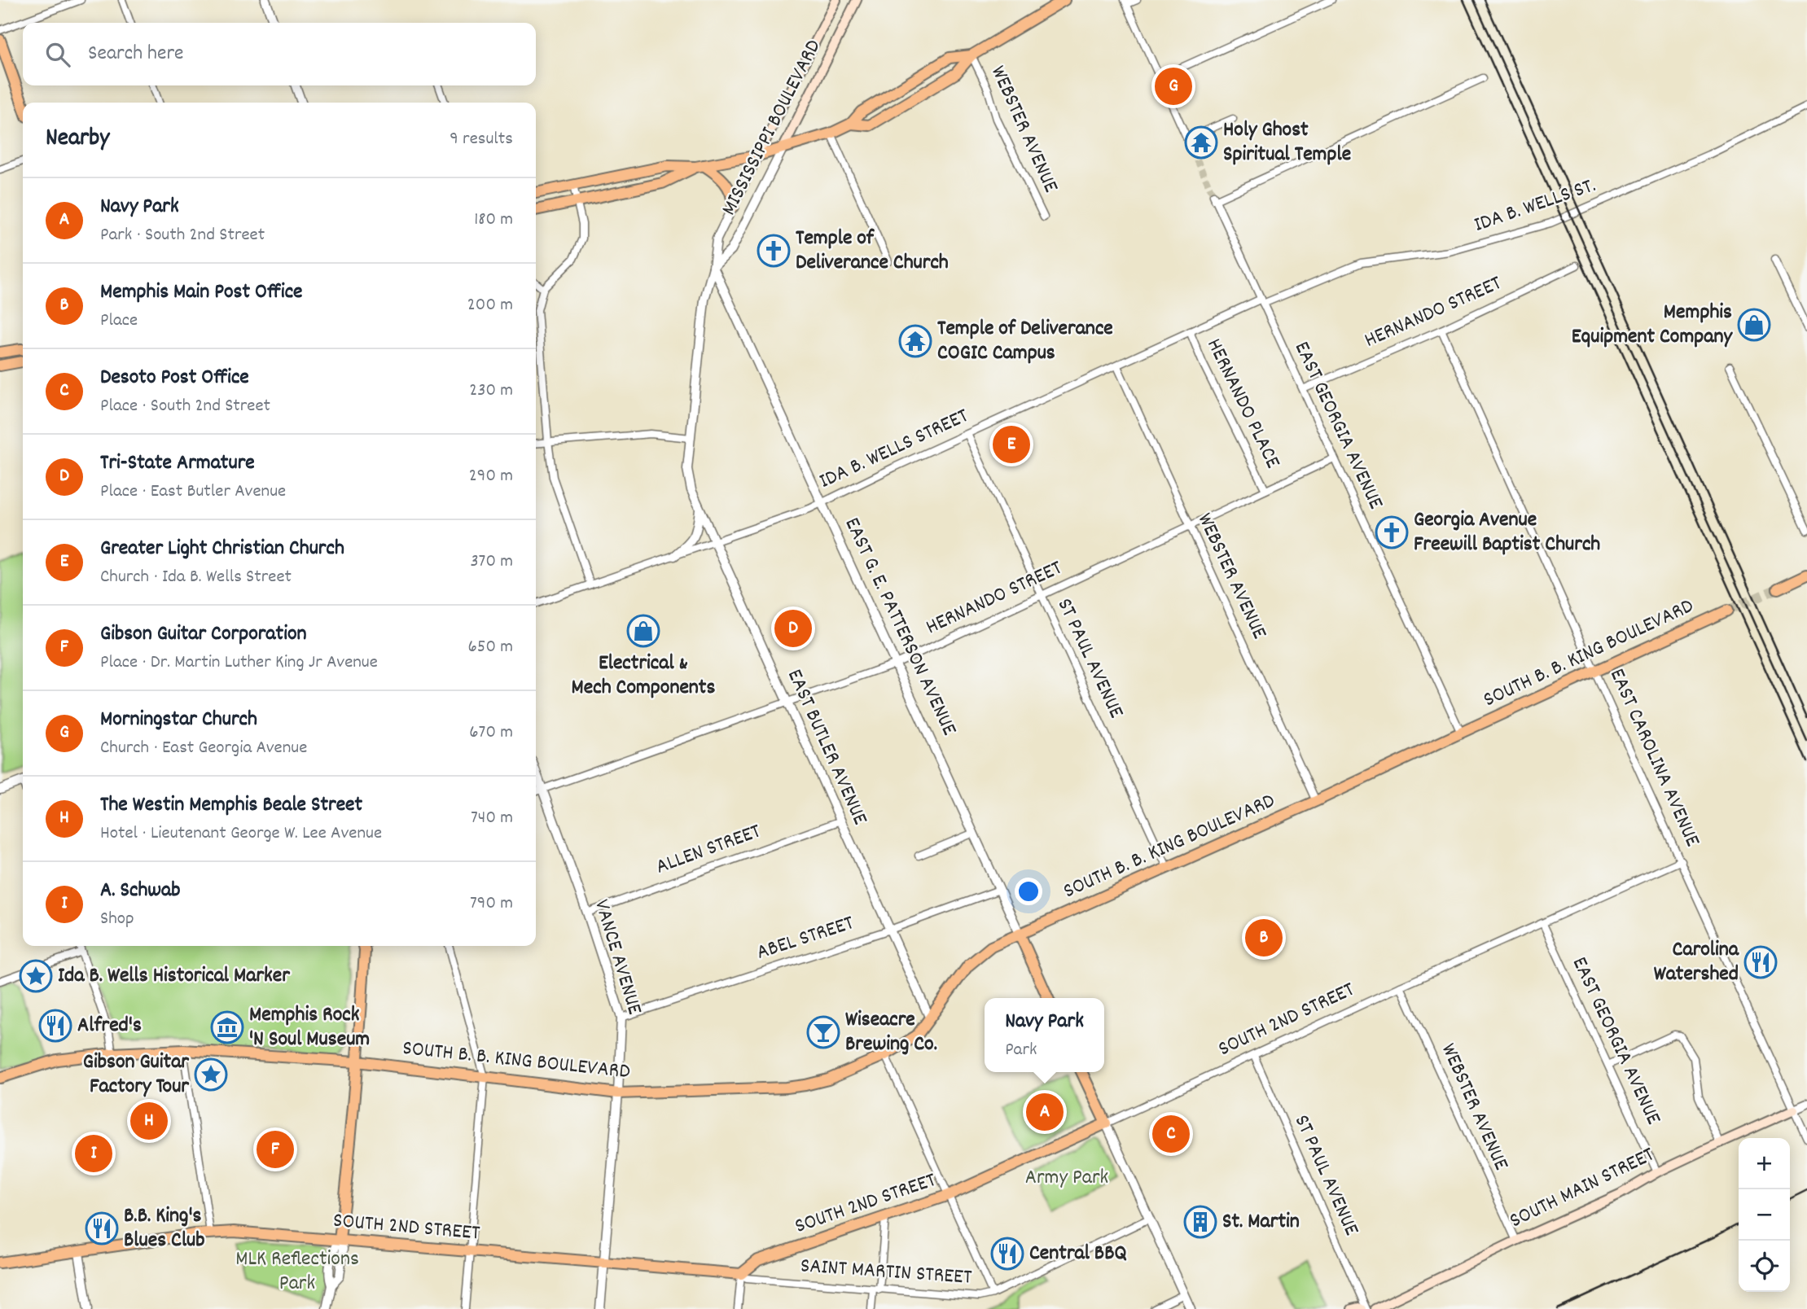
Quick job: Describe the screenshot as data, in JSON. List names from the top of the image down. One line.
{"streets":{"main road":["MISSISSIPPI BOULEVARD","EAST G. E. PATTERSON AVENUE","SOUTH B. B. KING BOULEVARD","SOUTH 2ND STREET","SOUTH MAIN STREET"],"street":["WEBSTER AVENUE","IDA B. WELLS ST.","HERNANDO STREET","HERNANDO PLACE","EAST GEORGIA AVENUE","IDA B. WELLS STREET","ST PAUL AVENUE","EAST BUTLER AVENUE","EAST CAROLINA AVENUE","ALLEN STREET","ABEL STREET","VANCE AVENUE","SAINT MARTIN STREET"]},"crossings":[["MISSISSIPPI BOULEVARD","EAST G. E. PATTERSON AVENUE"],["MISSISSIPPI BOULEVARD","EAST BUTLER AVENUE"],["WEBSTER AVENUE","HERNANDO STREET"],["WEBSTER AVENUE","IDA B. WELLS STREET"],["WEBSTER AVENUE","SOUTH B. B. KING BOULEVARD"],["WEBSTER AVENUE","SOUTH 2ND STREET"],["WEBSTER AVENUE","SOUTH MAIN STREET"],["IDA B. WELLS ST.","EAST GEORGIA AVENUE"],["IDA B. WELLS ST.","IDA B. WELLS STREET"],["HERNANDO STREET","HERNANDO PLACE"],["HERNANDO STREET","EAST GEORGIA AVENUE"],["HERNANDO STREET","EAST G. E. PATTERSON AVENUE"],["HERNANDO STREET","ST PAUL AVENUE"],["HERNANDO STREET","EAST BUTLER AVENUE"],["HERNANDO STREET","EAST CAROLINA AVENUE"],["HERNANDO STREET","VANCE AVENUE"],["HERNANDO PLACE","IDA B. WELLS STREET"],["EAST GEORGIA AVENUE","IDA B. WELLS STREET"],["EAST GEORGIA AVENUE","SOUTH B. B. KING BOULEVARD"],["EAST GEORGIA AVENUE","SOUTH 2ND STREET"],["EAST GEORGIA AVENUE","SOUTH MAIN STREET"],["IDA B. WELLS STREET","EAST G. E. PATTERSON AVENUE"],["IDA B. WELLS STREET","ST PAUL AVENUE"],["IDA B. WELLS STREET","EAST BUTLER AVENUE"],["EAST G. E. PATTERSON AVENUE","SOUTH B. B. KING BOULEVARD"],["EAST G. E. PATTERSON AVENUE","ABEL STREET"],["SOUTH B. B. KING BOULEVARD","ST PAUL AVENUE"],["SOUTH B. B. KING BOULEVARD","EAST BUTLER AVENUE"],["SOUTH B. B. KING BOULEVARD","EAST CAROLINA AVENUE"],["SOUTH B. B. KING BOULEVARD","VANCE AVENUE"],["ST PAUL AVENUE","SOUTH 2ND STREET"],["EAST BUTLER AVENUE","ALLEN STREET"],["EAST BUTLER AVENUE","ABEL STREET"],["EAST CAROLINA AVENUE","SOUTH 2ND STREET"],["EAST CAROLINA AVENUE","SOUTH MAIN STREET"],["ALLEN STREET","VANCE AVENUE"],["ABEL STREET","VANCE AVENUE"],["VANCE AVENUE","SOUTH 2ND STREET"],["SOUTH 2ND STREET","SAINT MARTIN STREET"]],"parks":["Army Park","MLK Reflections Park"],"places":{"temple":["Holy Ghost Spiritual Temple","Temple of Deliverance COGIC Campus"],"church":["Temple of Deliverance Church","Georgia Avenue Freewill Baptist Church"],"shop":["Memphis Equipment Company","Electrical & Mech Components"],"restaurant":["Carolina Watershed","Alfred's","B.B. King's Blues Club","Central BBQ"],"place":["Ida B. Wells Historical Marker","Gibson Guitar Factory Tour"],"museum":["Memphis Rock 'N Soul Museum"],"bar":["Wiseacre Brewing Co."],"building":["St. Martin"]},"page":{"search":"Search here","pins":["G","E","D","B","A","H","C","F","I"],"heading":["Nearby","9 results"],"list":[{"mark":"A","name":"Navy Park","note":"Park · South 2nd Street","value":"180 m"},{"mark":"B","name":"Memphis Main Post Office","note":"Place","value":"200 m"},{"mark":"C","name":"Desoto Post Office","note":"Place · South 2nd Street","value":"230 m"},{"mark":"D","name":"Tri-State Armature","note":"Place · East Butler Avenue","value":"290 m"},{"mark":"E","name":"Greater Light Christian Church","note":"Church · Ida B. Wells Street","value":"370 m"},{"mark":"F","name":"Gibson Guitar Corporation","note":"Place · Dr. Martin Luther King Jr Avenue","value":"650 m"},{"mark":"G","name":"Morningstar Church","note":"Church · East Georgia Avenue","value":"670 m"},{"mark":"H","name":"The Westin Memphis Beale Street","note":"Hotel · Lieutenant George W. Lee Avenue","value":"740 m"},{"mark":"I","name":"A. Schwab","note":"Shop","value":"790 m"}],"popup":["Navy Park","Park"],"map_buttons":["+","−"]}}
